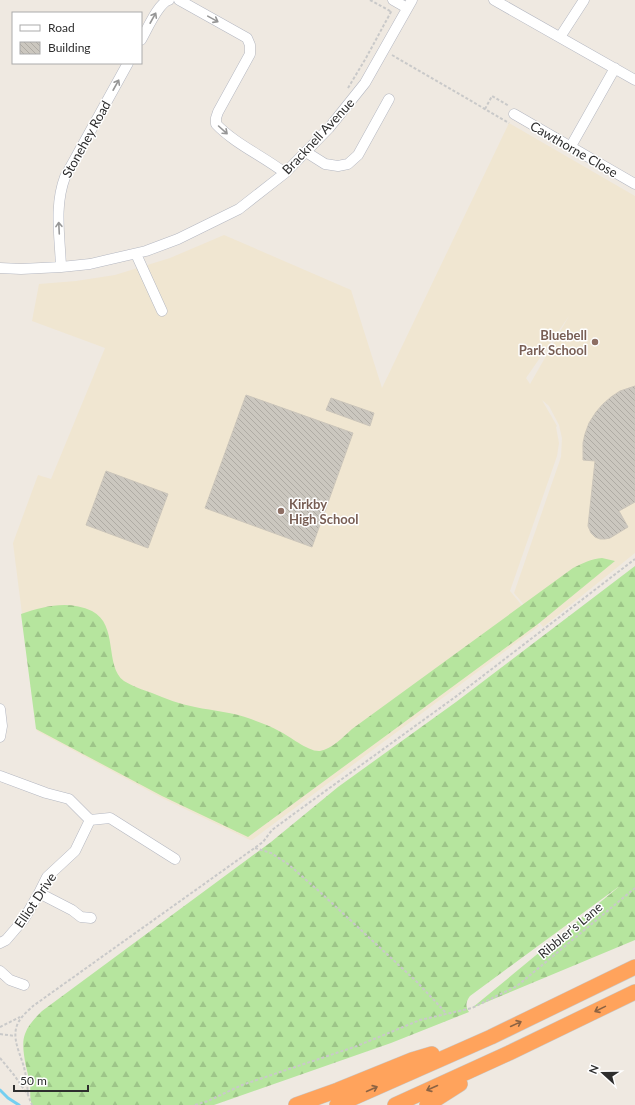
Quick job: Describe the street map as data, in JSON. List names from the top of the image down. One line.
{"streets":{"street":["Bracknell Avenue","Stonehey Road","Cawthorne Close","Elliot Drive"],"path":["Ribbler's Lane"]},"crossings":[["Bracknell Avenue","Stonehey Road"]],"one_way":["Stonehey Road"],"places":["Bluebell Park School","Kirkby High School"],"legend":["Road","Building"],"scale_bar":"50 m","north":"left"}
